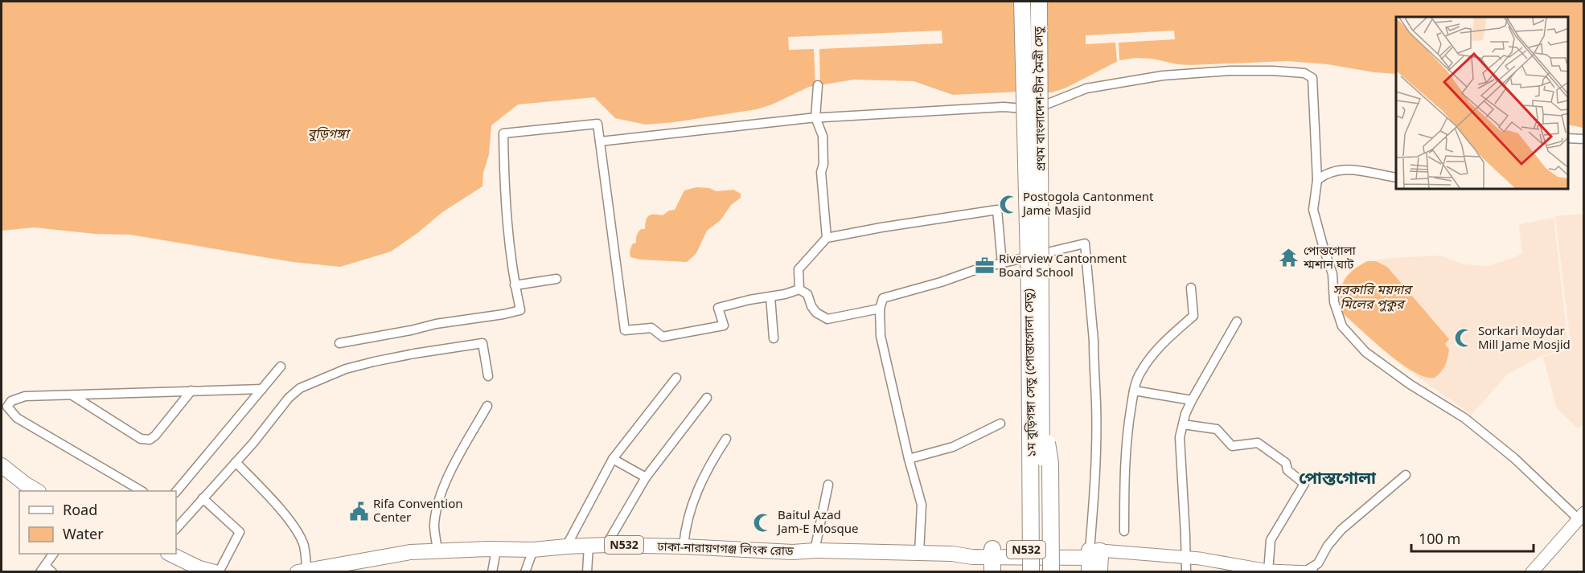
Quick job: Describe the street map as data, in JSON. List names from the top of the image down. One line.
{"streets":{"highway":["প্রথম বাংলাদেশ-চীন মৈত্রী সেতু","১ম বুড়িগঙ্গা সেতু (পোস্তাগোলা সেতু)","N532","ঢাকা-নারায়ণগঞ্জ লিংক রোড"]},"crossings":[["প্রথম বাংলাদেশ-চীন মৈত্রী সেতু","১ম বুড়িগঙ্গা সেতু (পোস্তাগোলা সেতু)"]],"districts":["পোস্তগোলা"],"water":["বুড়িগঙ্গা","সরকারি ময়দার মিলের পুকুর"],"places":{"mosque":["Postogola Cantonment Jame Masjid","Sorkari Moydar Mill Jame Mosjid","Baitul Azad Jam-E Mosque"],"temple":["পোস্তগোলা শ্মশান ঘাট"],"office":["Riverview Cantonment Board School"],"public building":["Rifa Convention Center"]},"legend":["Road","Water"],"scale_bar":"100 m"}
